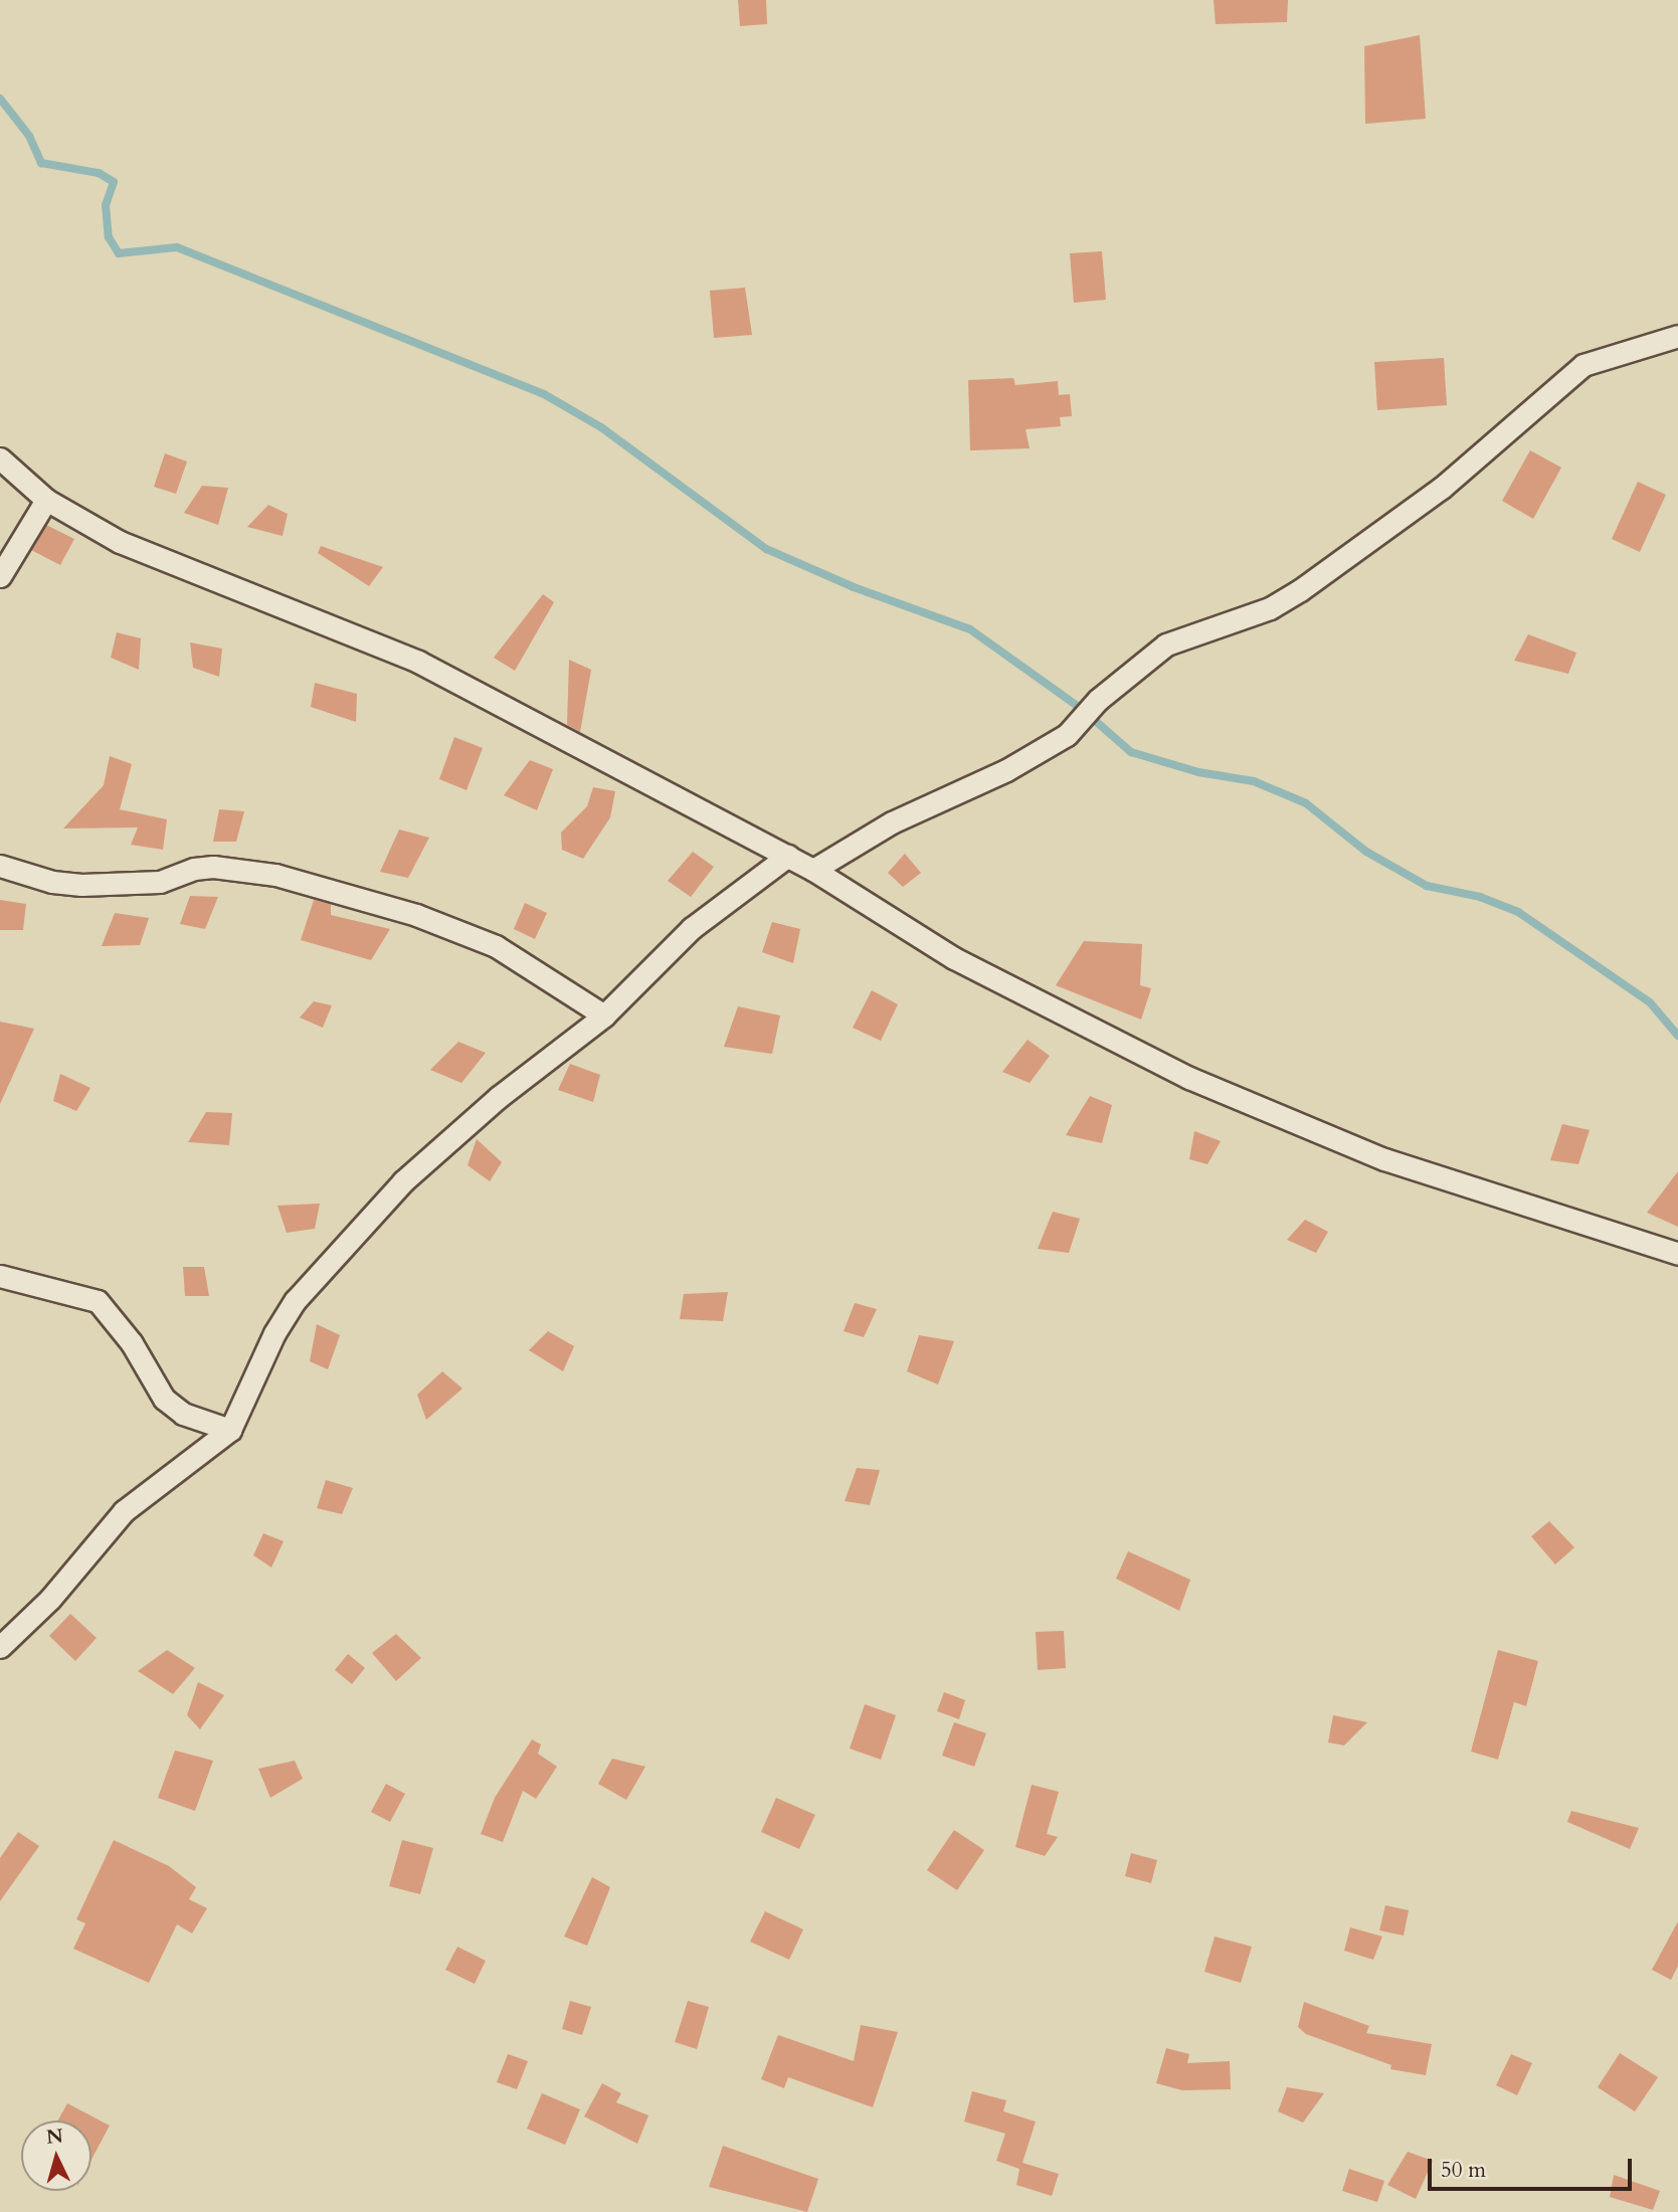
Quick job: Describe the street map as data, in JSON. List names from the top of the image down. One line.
{"scale_bar":"50 m","north":"top"}
